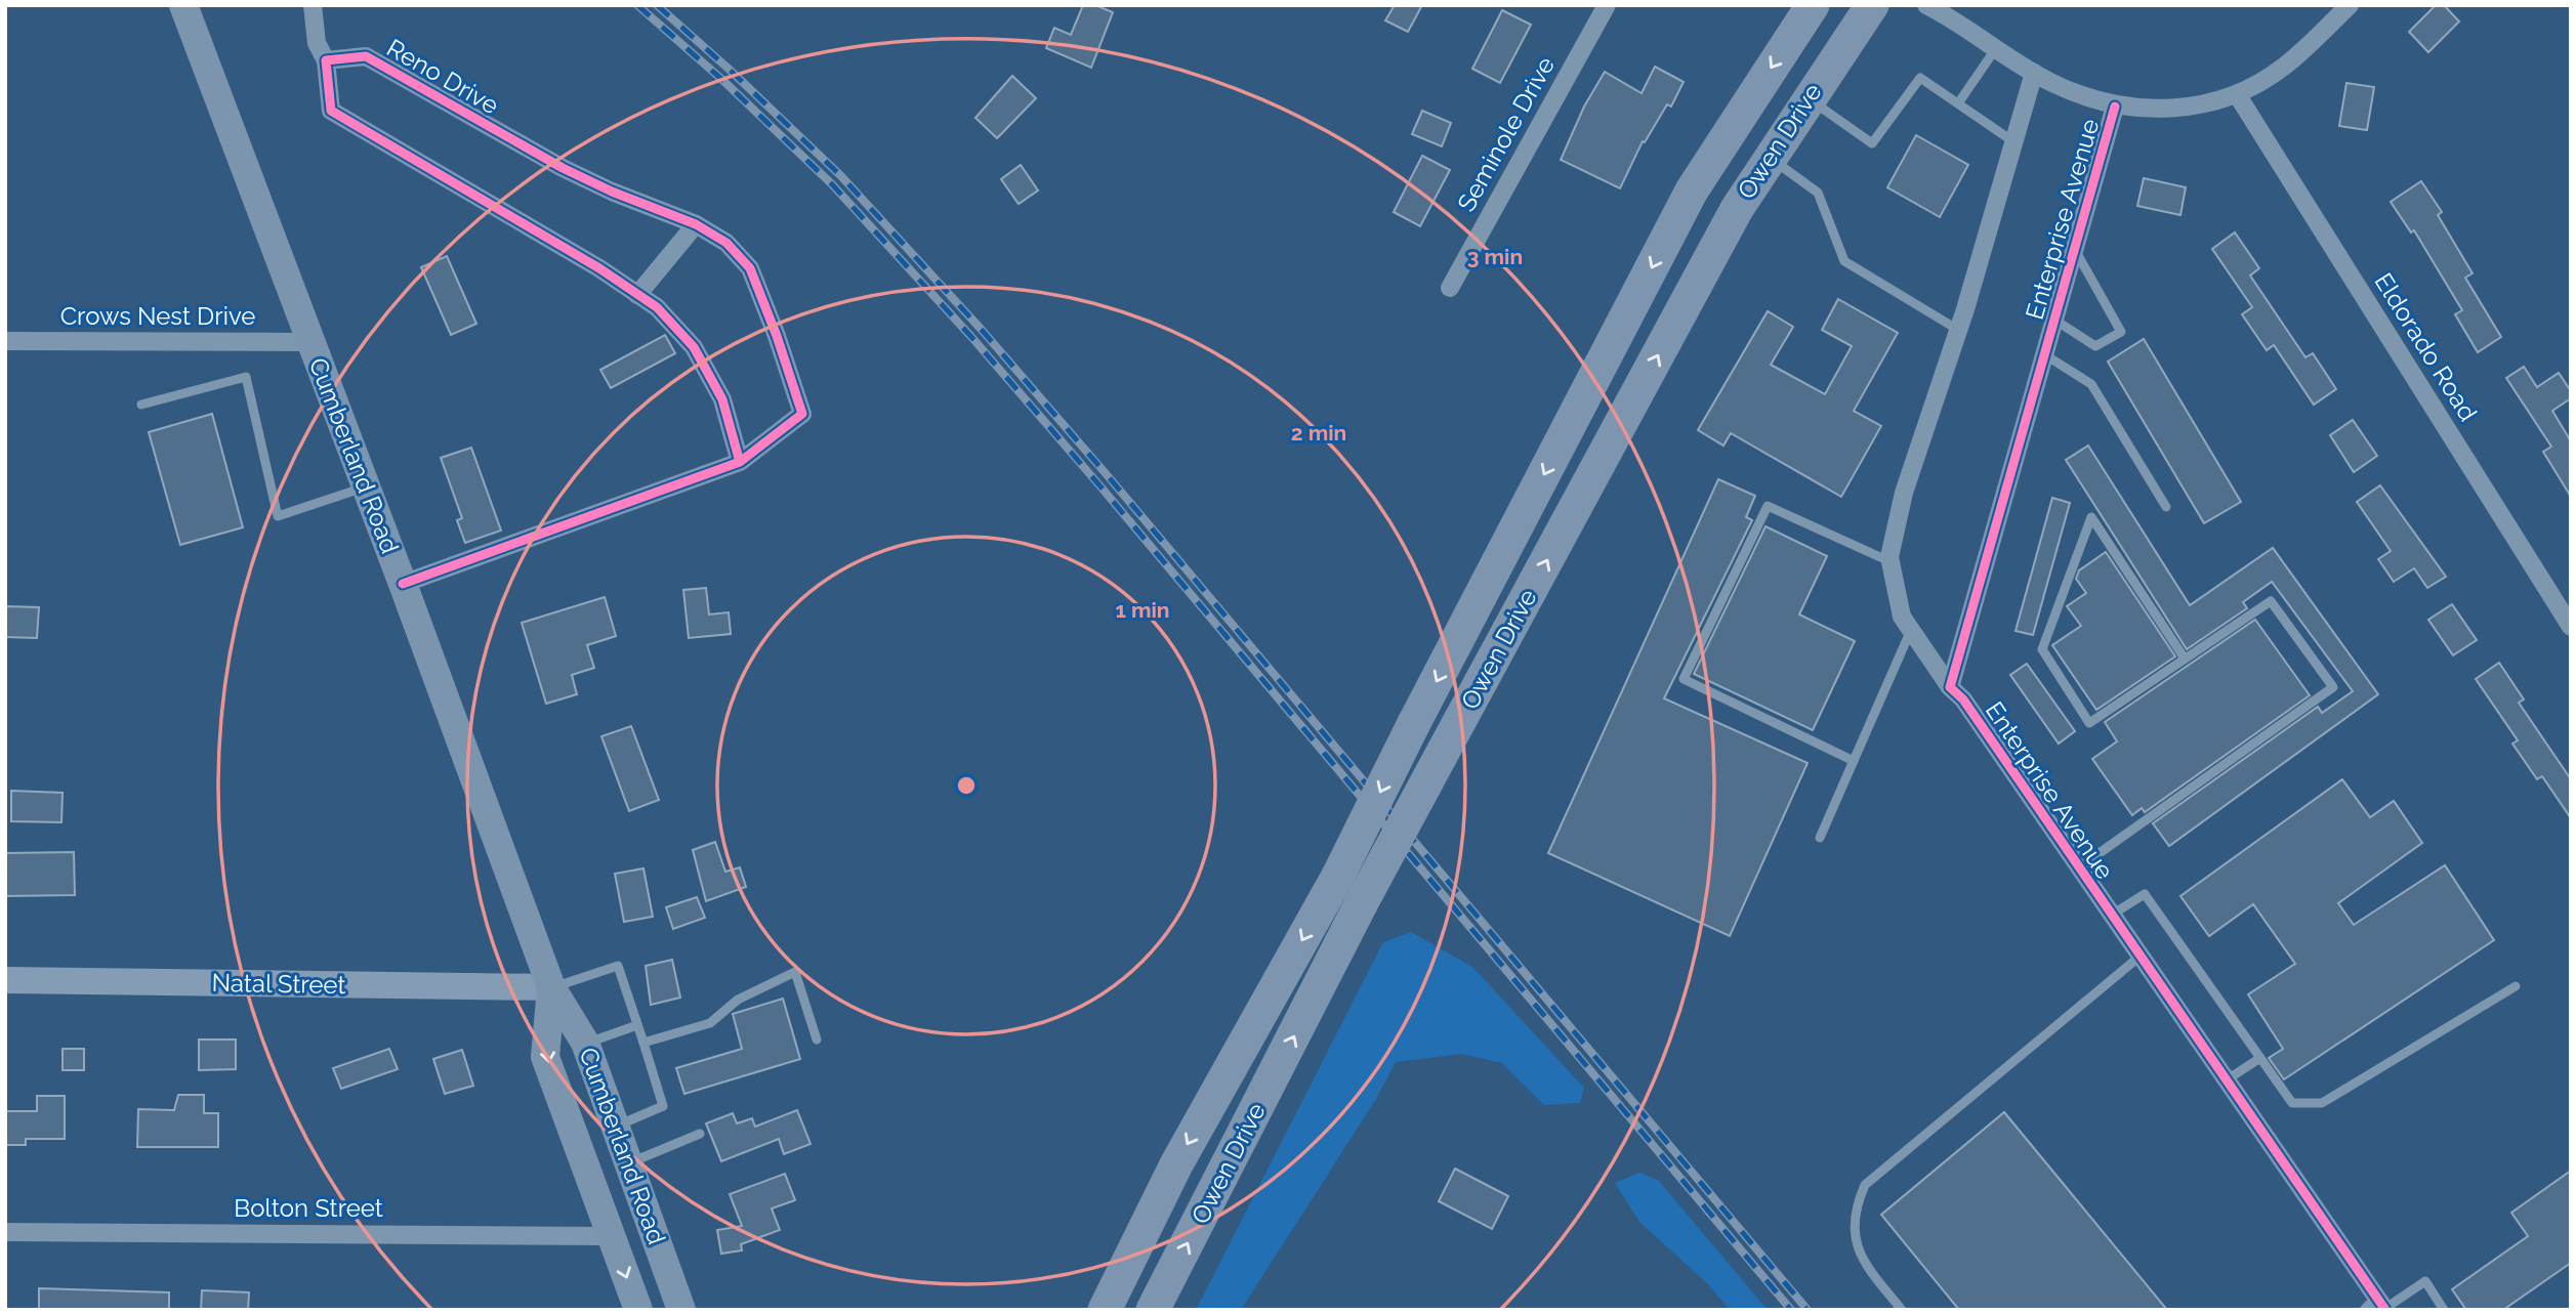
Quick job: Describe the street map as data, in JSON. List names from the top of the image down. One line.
{"streets":{"highway":["Owen Drive"],"main road":["Cumberland Road","Natal Street"],"street":["Reno Drive","Seminole Drive","Enterprise Avenue","Crows Nest Drive","Eldorado Road","Bolton Street"]},"crossings":[["Reno Drive","Cumberland Road"],["Crows Nest Drive","Cumberland Road"],["Cumberland Road","Natal Street"],["Cumberland Road","Bolton Street"]],"rings":["3 min","2 min","1 min"]}
